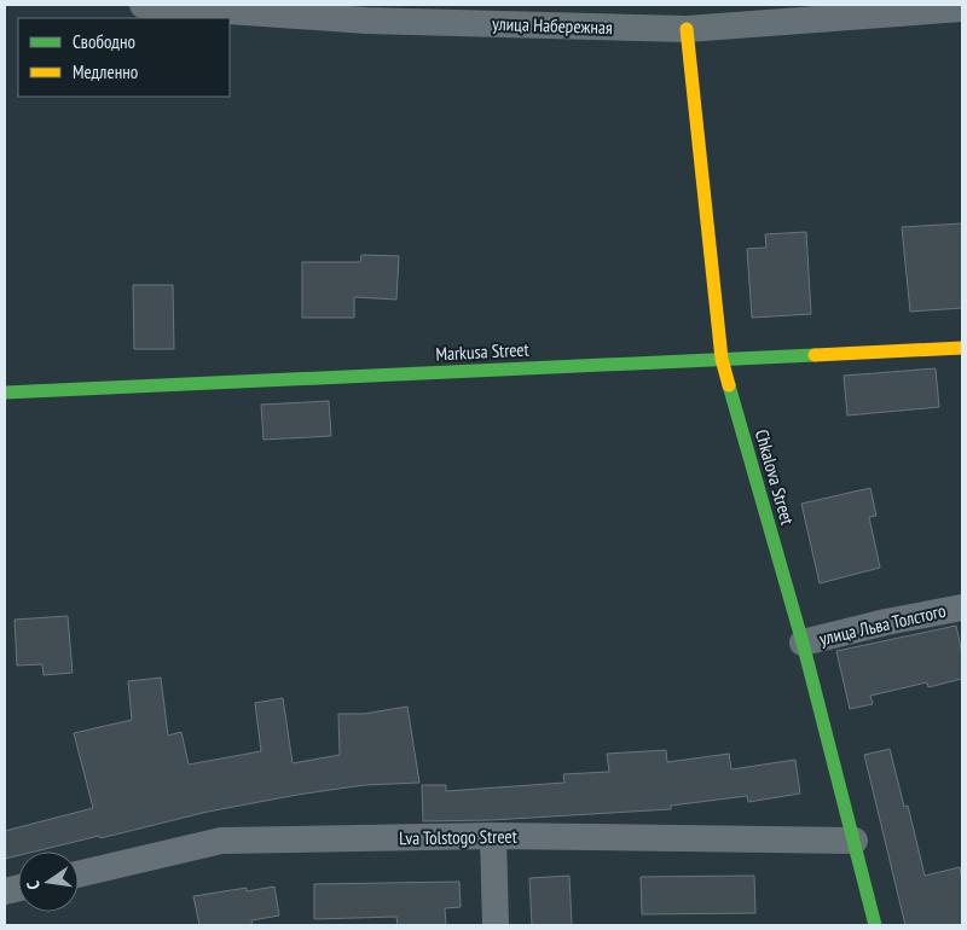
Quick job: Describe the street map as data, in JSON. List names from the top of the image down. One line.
{"streets":{"street":["улица Набережная","Markusa Street","Chkalova Street","улица Льва Толстого","Lva Tolstogo Street"]},"crossings":[["улица Набережная","Chkalova Street"],["Markusa Street","Chkalova Street"],["Chkalova Street","улица Льва Толстого"],["Chkalova Street","Lva Tolstogo Street"]],"legend":["Свободно","Медленно"],"north":"left"}
